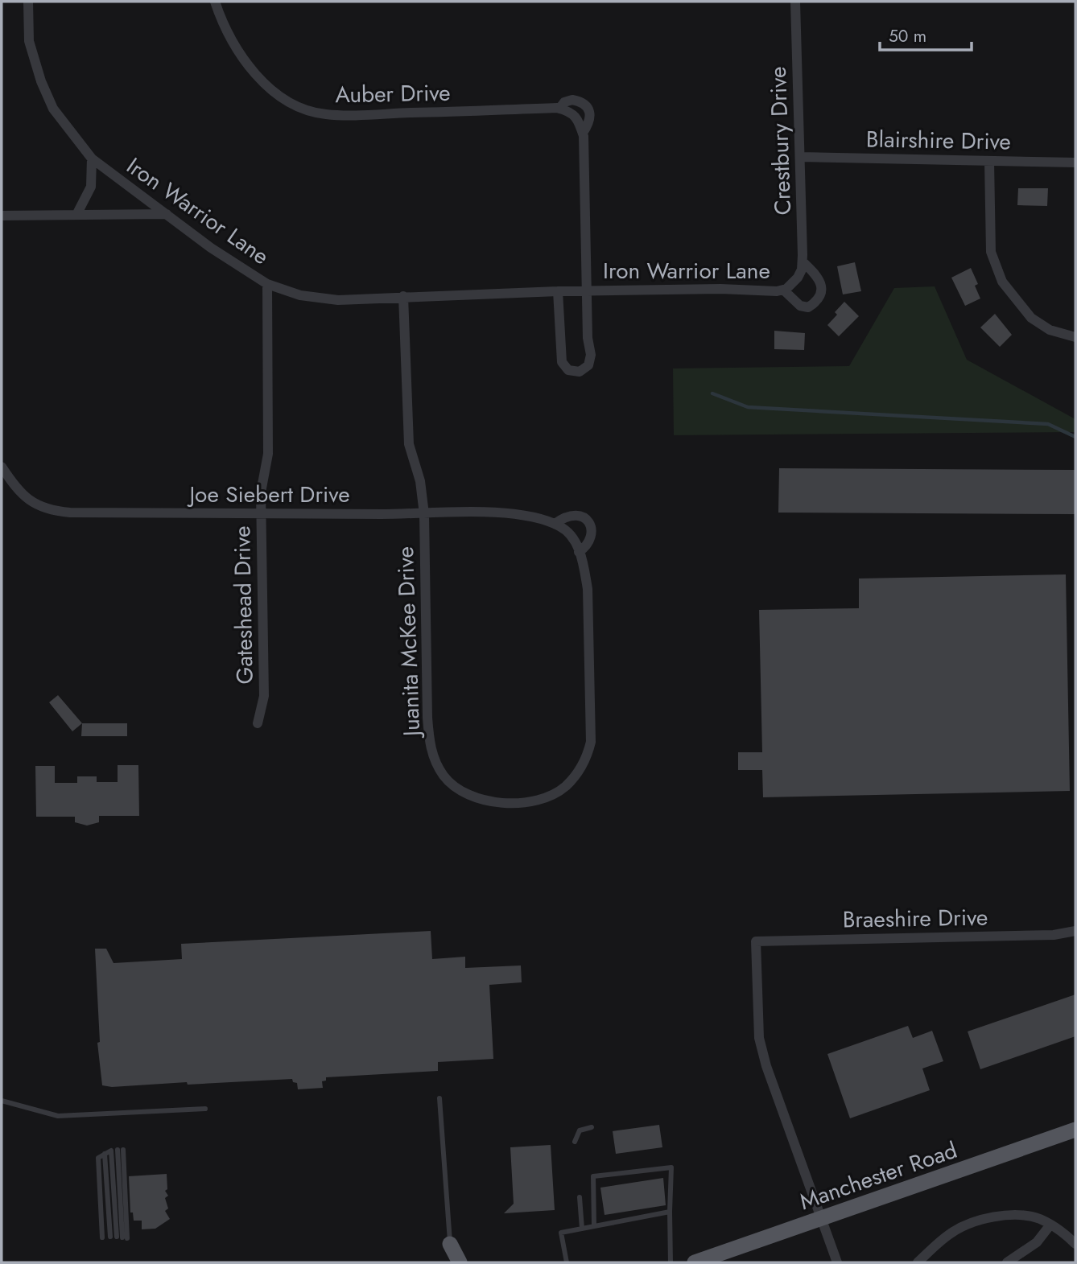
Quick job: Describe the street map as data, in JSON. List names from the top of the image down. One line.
{"streets":{"main road":["Manchester Road"],"street":["Auber Drive","Blairshire Drive","Crestbury Drive","Iron Warrior Lane","Joe Siebert Drive","Gateshead Drive","Juanita McKee Drive","Braeshire Drive"]},"crossings":[["Auber Drive","Iron Warrior Lane"],["Blairshire Drive","Crestbury Drive"],["Crestbury Drive","Iron Warrior Lane"],["Iron Warrior Lane","Gateshead Drive"],["Iron Warrior Lane","Juanita McKee Drive"],["Joe Siebert Drive","Gateshead Drive"],["Joe Siebert Drive","Juanita McKee Drive"],["Braeshire Drive","Manchester Road"]],"scale_bar":"50 m"}
